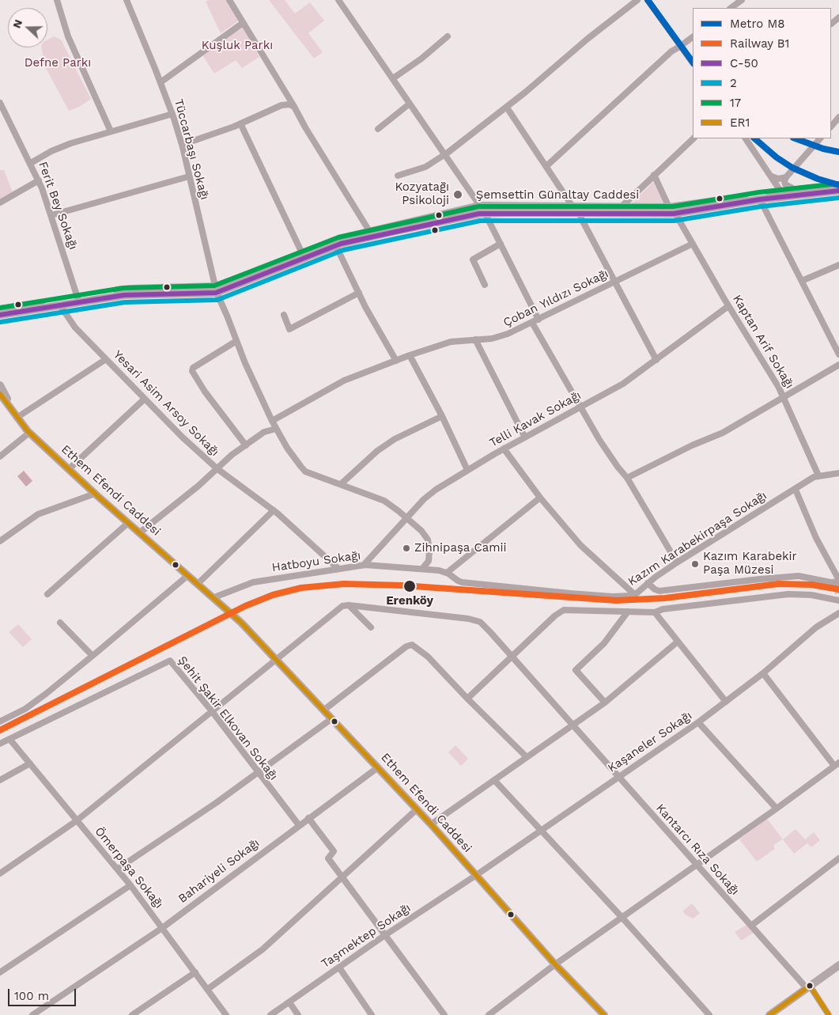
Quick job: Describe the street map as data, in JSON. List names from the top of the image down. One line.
{"streets":{"main road":["Şemsettin Günaltay Caddesi","Ethem Efendi Caddesi"],"street":["Tüccarbaşı Sokağı","Ferit Bey Sokağı","Çoban Yıldızı Sokağı","Kaptan Arif Sokağı","Yesari Asim Arsoy Sokağı","Telli Kavak Sokağı","Kazım Karabekirpaşa Sokağı","Hatboyu Sokağı","Şehit Şakir Elkovan Sokağı","Kaşaneler Sokağı","Kantarcı Rıza Sokağı","Ömerpaşa Sokağı","Bahariyeli Sokağı","Taşmektep Sokağı"]},"crossings":[["Tüccarbaşı Sokağı","Şemsettin Günaltay Caddesi"],["Tüccarbaşı Sokağı","Çoban Yıldızı Sokağı"],["Tüccarbaşı Sokağı","Telli Kavak Sokağı"],["Tüccarbaşı Sokağı","Hatboyu Sokağı"],["Şemsettin Günaltay Caddesi","Ferit Bey Sokağı"],["Şemsettin Günaltay Caddesi","Kaptan Arif Sokağı"],["Şemsettin Günaltay Caddesi","Yesari Asim Arsoy Sokağı"],["Çoban Yıldızı Sokağı","Kaptan Arif Sokağı"],["Kaptan Arif Sokağı","Telli Kavak Sokağı"],["Kaptan Arif Sokağı","Kazım Karabekirpaşa Sokağı"],["Yesari Asim Arsoy Sokağı","Hatboyu Sokağı"],["Telli Kavak Sokağı","Hatboyu Sokağı"],["Ethem Efendi Caddesi","Hatboyu Sokağı"],["Ethem Efendi Caddesi","Kaşaneler Sokağı"],["Ethem Efendi Caddesi","Bahariyeli Sokağı"],["Ethem Efendi Caddesi","Taşmektep Sokağı"],["Kazım Karabekirpaşa Sokağı","Hatboyu Sokağı"],["Şehit Şakir Elkovan Sokağı","Ömerpaşa Sokağı"],["Şehit Şakir Elkovan Sokağı","Bahariyeli Sokağı"],["Kaşaneler Sokağı","Kantarcı Rıza Sokağı"],["Kaşaneler Sokağı","Taşmektep Sokağı"],["Ömerpaşa Sokağı","Bahariyeli Sokağı"]],"parks":["Kuşluk Parkı","Defne Parkı"],"places":["Kozyatağı Psikoloji","Zihnipaşa Camii","Kazım Karabekir Paşa Müzesi","Erenköy"],"lines":["metro line M8","transit line 17","transit line C-50","transit line 2","transit line ER1","rail line B1"],"legend":["Metro M8","Railway B1","C-50","2","17","ER1"],"scale_bar":"100 m","north":"left"}
